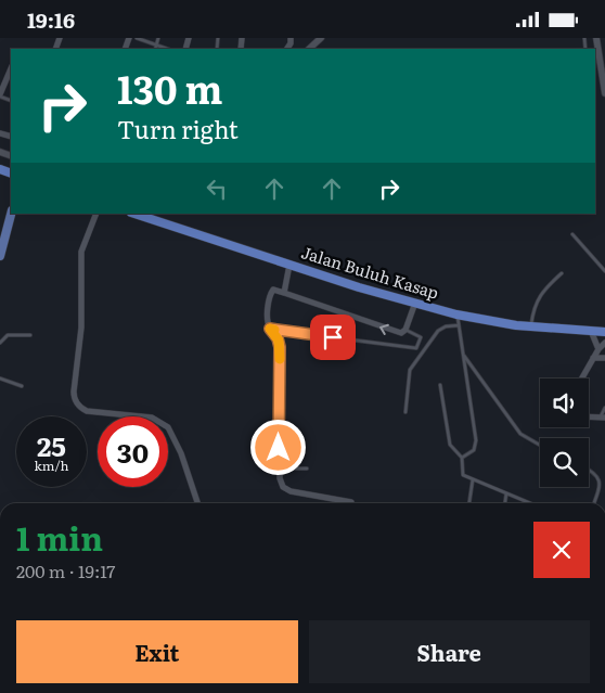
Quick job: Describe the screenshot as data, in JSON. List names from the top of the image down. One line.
{"streets":{"highway":["Jalan Buluh Kasap"]},"page":{"status":"19:16","turn":["130 m","Turn right"],"speed":"25 km/h","limit":"30","heading":["1 min","200 m · 19:17"],"buttons":["Exit","Share"]}}
